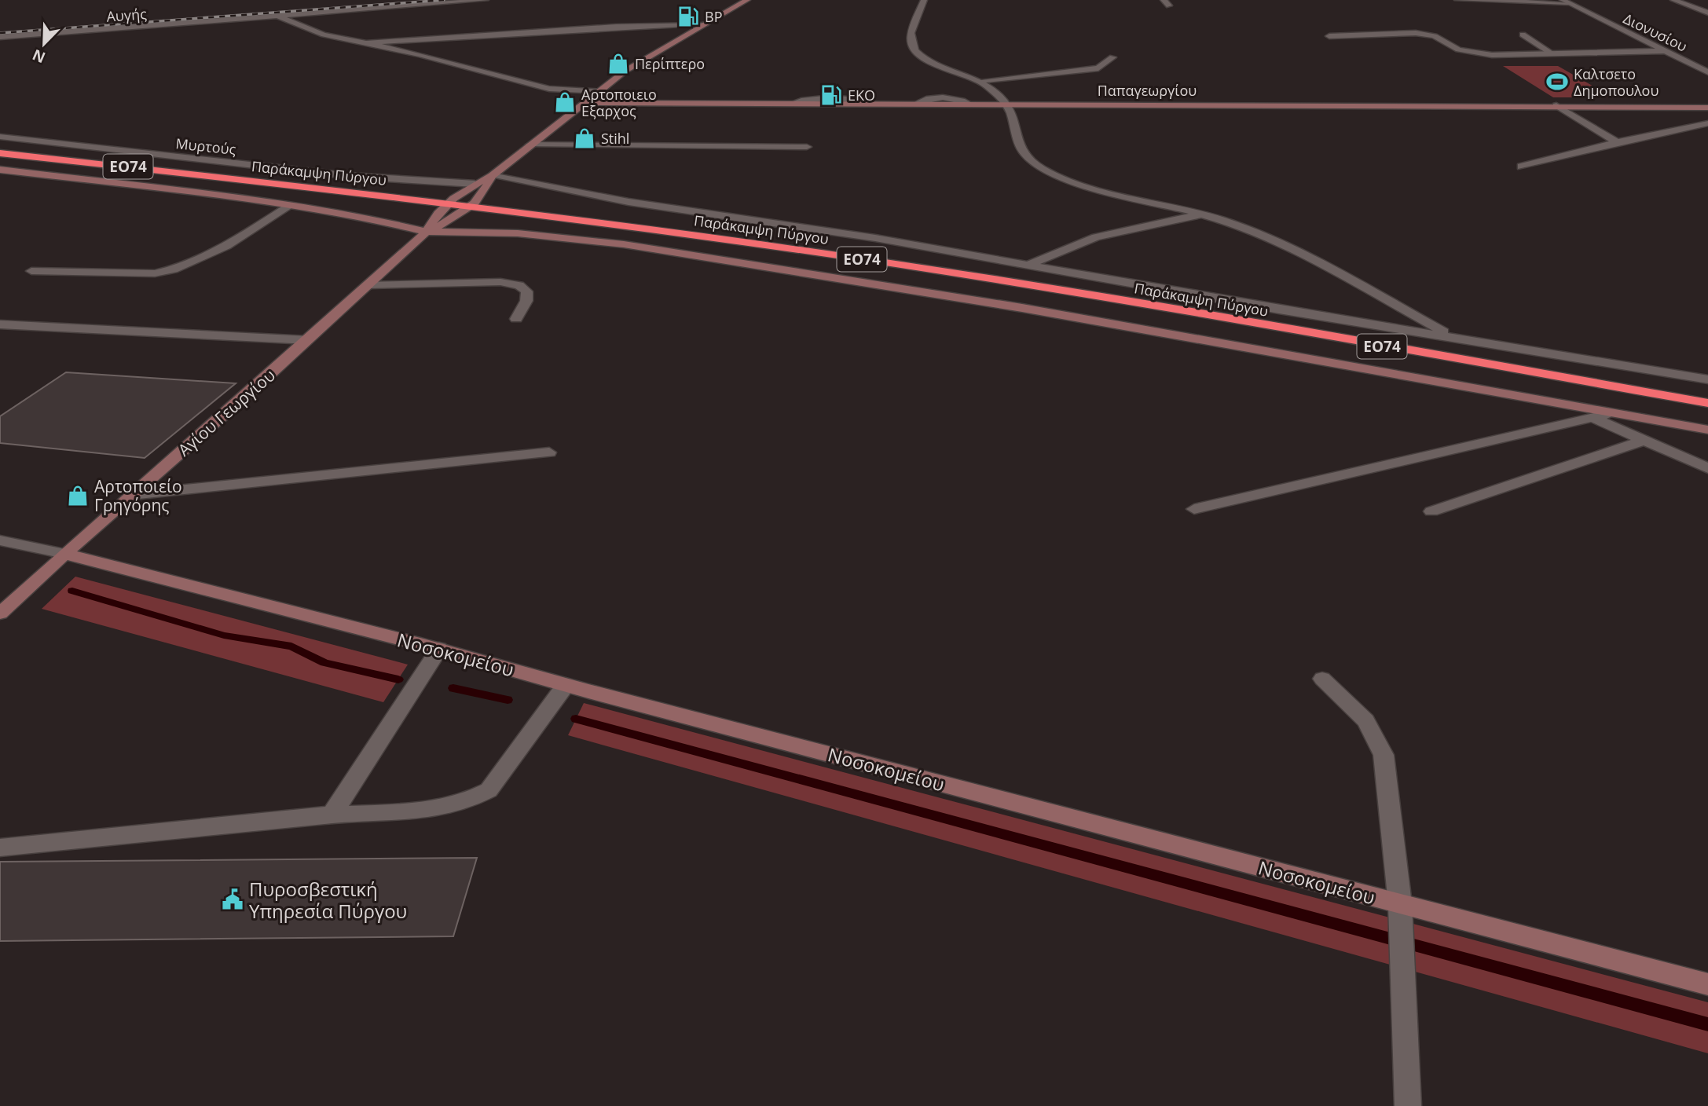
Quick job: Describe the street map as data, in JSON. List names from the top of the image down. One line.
{"streets":{"highway":["ΕΟ74","Παράκαμψη Πύργου"],"street":["Αυγής","Διονυσίου","Παπαγεωργίου","Μυρτούς","Αγίου Γεωργίου","Νοσοκομείου"]},"crossings":[["Παπαγεωργίου","Αγίου Γεωργίου"],["Μυρτούς","Αγίου Γεωργίου"],["Παράκαμψη Πύργου","Αγίου Γεωργίου"],["Αγίου Γεωργίου","Νοσοκομείου"]],"places":{"fuel station":["BP","EKO"],"shop":["Περίπτερο","Αρτοποιειο Εξαρχος","Stihl","Αρτοποιείο Γρηγόρης"],"sports":["Καλτσετο Δημοπουλου"],"public building":["Πυροσβεστική Υπηρεσία Πύργου"]},"north":"bottom left"}
